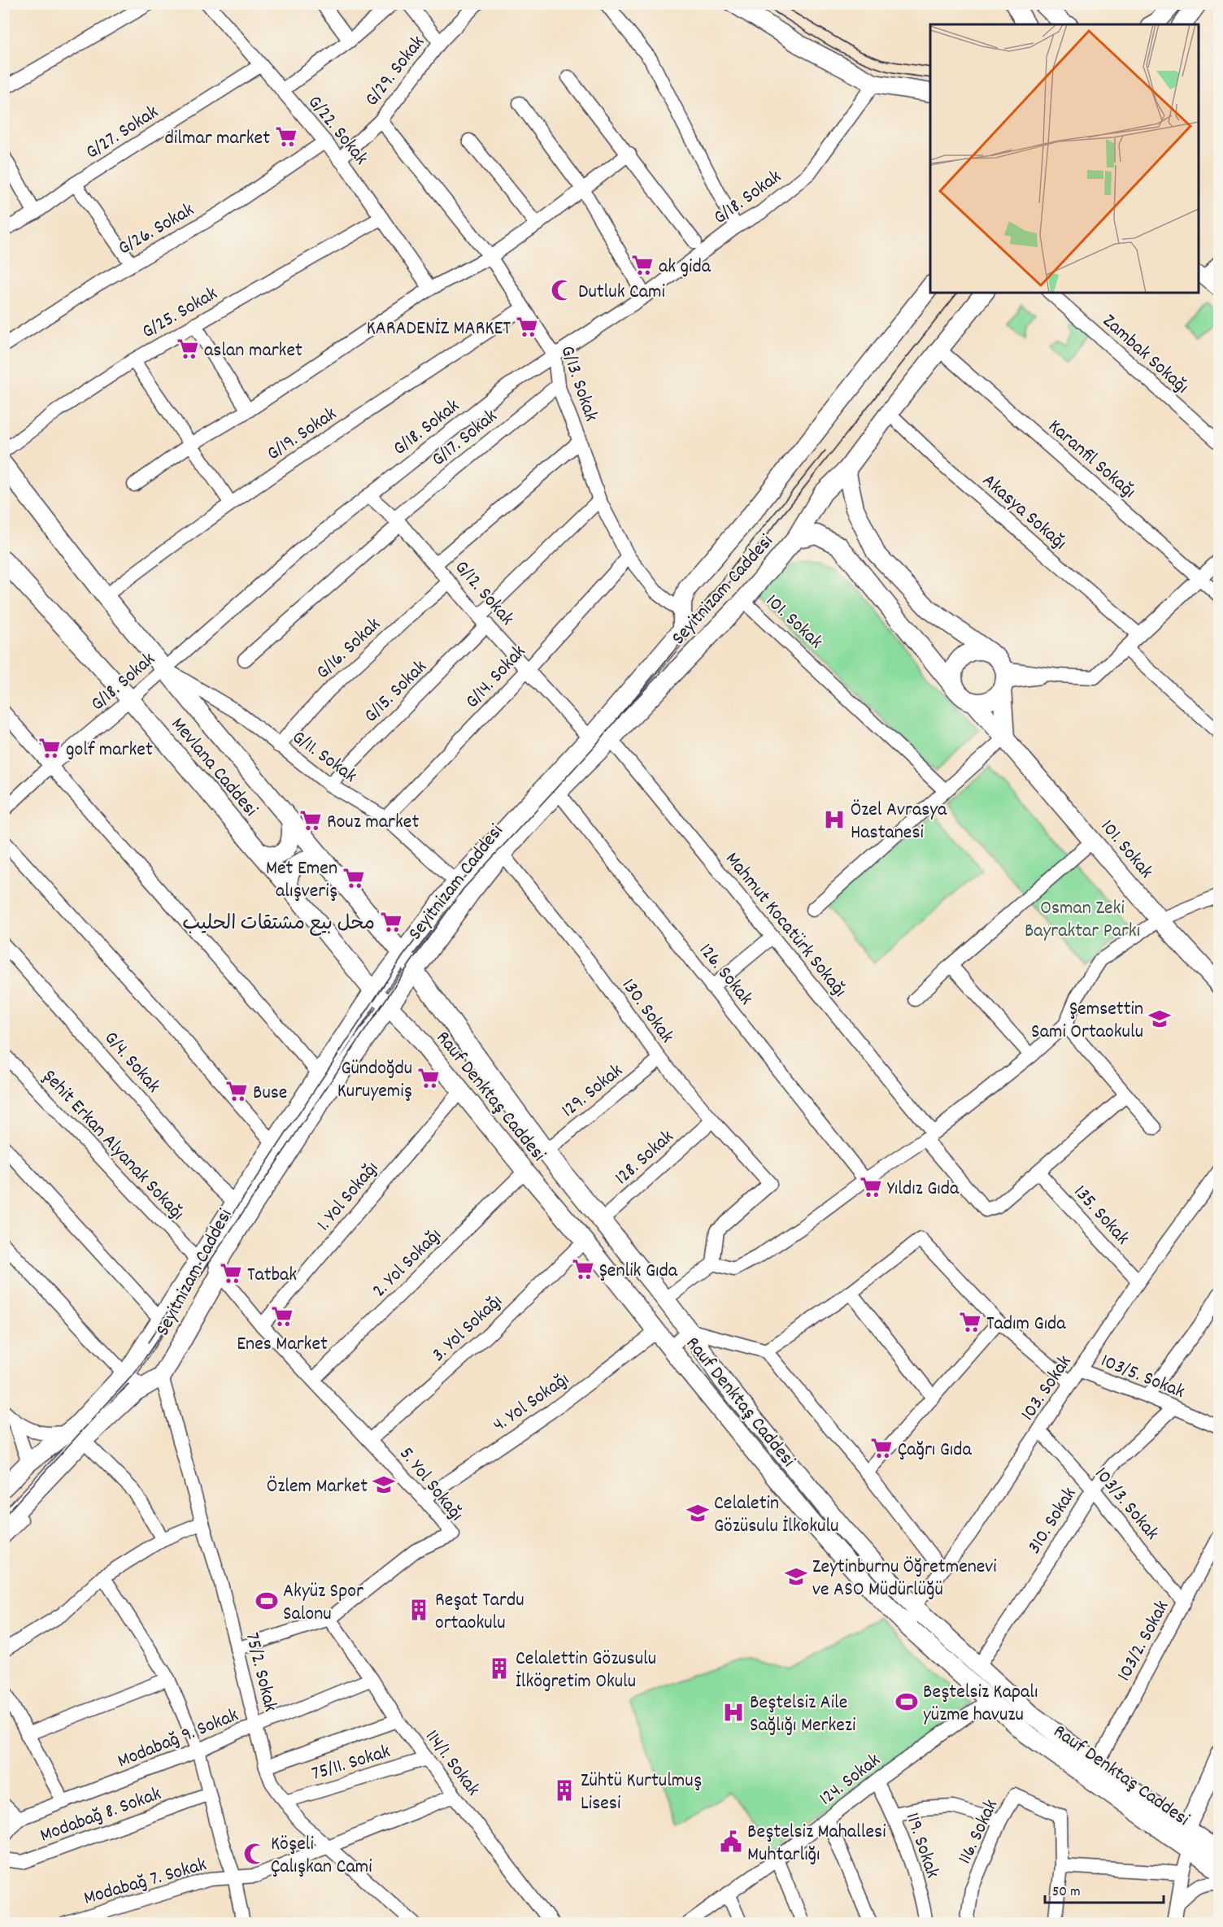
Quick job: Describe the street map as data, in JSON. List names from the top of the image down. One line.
{"streets":{"main road":["Seyitnizam Caddesi","101. Sokak","Mevlana Caddesi","Rauf Denktaş Caddesi"],"street":["G/29. Sokak","G/22. Sokak","G/27. Sokak","G/18. Sokak","G/26. Sokak","G/25. Sokak","Zambak Sokağı","G/13. Sokak","G/19. Sokak","G/17. Sokak","Karanfil Sokağı","Akasya Sokağı","G/12. Sokak","G/16. Sokak","G/14. Sokak","G/15. Sokak","G/11. Sokak","Mahmut Kocatürk Sokağı","126. Sokak","130. Sokak","G/4. Sokak","129. Sokak","Şehit Erkan Alyanak Sokağı","128. Sokak","1. Yol Sokağı","135. Sokak","2. Yol Sokağı","3. Yol Sokağı","103/5. Sokak","103. Sokak","4. Yol Sokağı","5. Yol Sokağı","103/3. Sokak","310. Sokak","103/2. Sokak","75/2. Sokak","Modabağ 9. Sokak","75/11. Sokak","114/1. Sokak","124. Sokak","Modabağ 8. Sokak","116. Sokak","119. Sokak","Modabağ 7. Sokak"]},"crossings":[["G/29. Sokak","G/22. Sokak"],["G/29. Sokak","G/13. Sokak"],["G/22. Sokak","G/27. Sokak"],["G/22. Sokak","G/26. Sokak"],["G/22. Sokak","G/25. Sokak"],["G/18. Sokak","G/13. Sokak"],["G/18. Sokak","G/12. Sokak"],["G/18. Sokak","G/11. Sokak"],["G/18. Sokak","Mevlana Caddesi"],["G/18. Sokak","Rauf Denktaş Caddesi"],["G/13. Sokak","G/19. Sokak"],["G/13. Sokak","G/17. Sokak"],["G/13. Sokak","Seyitnizam Caddesi"],["G/13. Sokak","G/14. Sokak"],["G/13. Sokak","G/15. Sokak"],["G/17. Sokak","G/12. Sokak"],["Karanfil Sokağı","Seyitnizam Caddesi"],["Akasya Sokağı","Seyitnizam Caddesi"],["Seyitnizam Caddesi","G/12. Sokak"],["Seyitnizam Caddesi","101. Sokak"],["Seyitnizam Caddesi","G/11. Sokak"],["Seyitnizam Caddesi","Mevlana Caddesi"],["Seyitnizam Caddesi","Mahmut Kocatürk Sokağı"],["Seyitnizam Caddesi","126. Sokak"],["Seyitnizam Caddesi","130. Sokak"],["Seyitnizam Caddesi","G/4. Sokak"],["Seyitnizam Caddesi","Rauf Denktaş Caddesi"],["Seyitnizam Caddesi","Şehit Erkan Alyanak Sokağı"],["Seyitnizam Caddesi","5. Yol Sokağı"],["Seyitnizam Caddesi","75/2. Sokak"],["G/12. Sokak","G/16. Sokak"],["G/12. Sokak","G/14. Sokak"],["G/12. Sokak","G/15. Sokak"],["G/16. Sokak","G/11. Sokak"],["G/14. Sokak","G/11. Sokak"],["G/15. Sokak","G/11. Sokak"],["G/11. Sokak","Rauf Denktaş Caddesi"],["Mevlana Caddesi","Rauf Denktaş Caddesi"],["Mahmut Kocatürk Sokağı","135. Sokak"],["130. Sokak","129. Sokak"],["130. Sokak","128. Sokak"],["129. Sokak","Rauf Denktaş Caddesi"],["Rauf Denktaş Caddesi","128. Sokak"],["Rauf Denktaş Caddesi","1. Yol Sokağı"],["Rauf Denktaş Caddesi","2. Yol Sokağı"],["Rauf Denktaş Caddesi","3. Yol Sokağı"],["Rauf Denktaş Caddesi","103. Sokak"],["Rauf Denktaş Caddesi","4. Yol Sokağı"],["Rauf Denktaş Caddesi","310. Sokak"],["Rauf Denktaş Caddesi","103/2. Sokak"],["Rauf Denktaş Caddesi","124. Sokak"],["1. Yol Sokağı","5. Yol Sokağı"],["135. Sokak","103. Sokak"],["2. Yol Sokağı","5. Yol Sokağı"],["3. Yol Sokağı","5. Yol Sokağı"],["103/5. Sokak","103. Sokak"],["103/5. Sokak","310. Sokak"],["103. Sokak","103/3. Sokak"],["4. Yol Sokağı","5. Yol Sokağı"],["5. Yol Sokağı","75/2. Sokak"],["5. Yol Sokağı","114/1. Sokak"],["103/3. Sokak","310. Sokak"],["103/3. Sokak","103/2. Sokak"],["75/2. Sokak","Modabağ 9. Sokak"],["75/2. Sokak","75/11. Sokak"],["75/2. Sokak","Modabağ 7. Sokak"],["Modabağ 9. Sokak","114/1. Sokak"],["75/11. Sokak","114/1. Sokak"],["114/1. Sokak","Modabağ 7. Sokak"],["124. Sokak","119. Sokak"]],"parks":["Osman Zeki Bayraktar Parkı"],"places":{"supermarket":["dilmar market","ak gida","KARADENİZ MARKET","aslan market","golf market","Rouz market","Met Emen alışveriş","محل بيع مشتقات الحليب","Gündoğdu Kuruyemiş","Buse","Yıldız Gıda","Şenlik Gıda","Tatbak","Enes Market","Tadım Gıda","Çağrı Gıda"],"mosque":["Dutluk Cami","Köşeli Çalışkan Cami"],"hospital":["Özel Avrasya Hastanesi","Beştelsiz Aile Sağlığı Merkezi"],"school or university":["Şemsettin Sami Ortaokulu","Özlem Market","Celaletin Gözüsulu İlkokulu","Zeytinburnu Öğretmenevi ve ASO Müdürlüğü"],"sports":["Akyüz Spor Salonu","Beştelsiz Kapalı yüzme havuzu"],"building":["Reşat Tardu ortaokulu","Celalettin Gözusulu İlkögretim Okulu","Zühtü Kurtulmuş Lisesi"],"public building":["Beştelsiz Mahallesi Muhtarlığı"]},"scale_bar":"50 m"}
